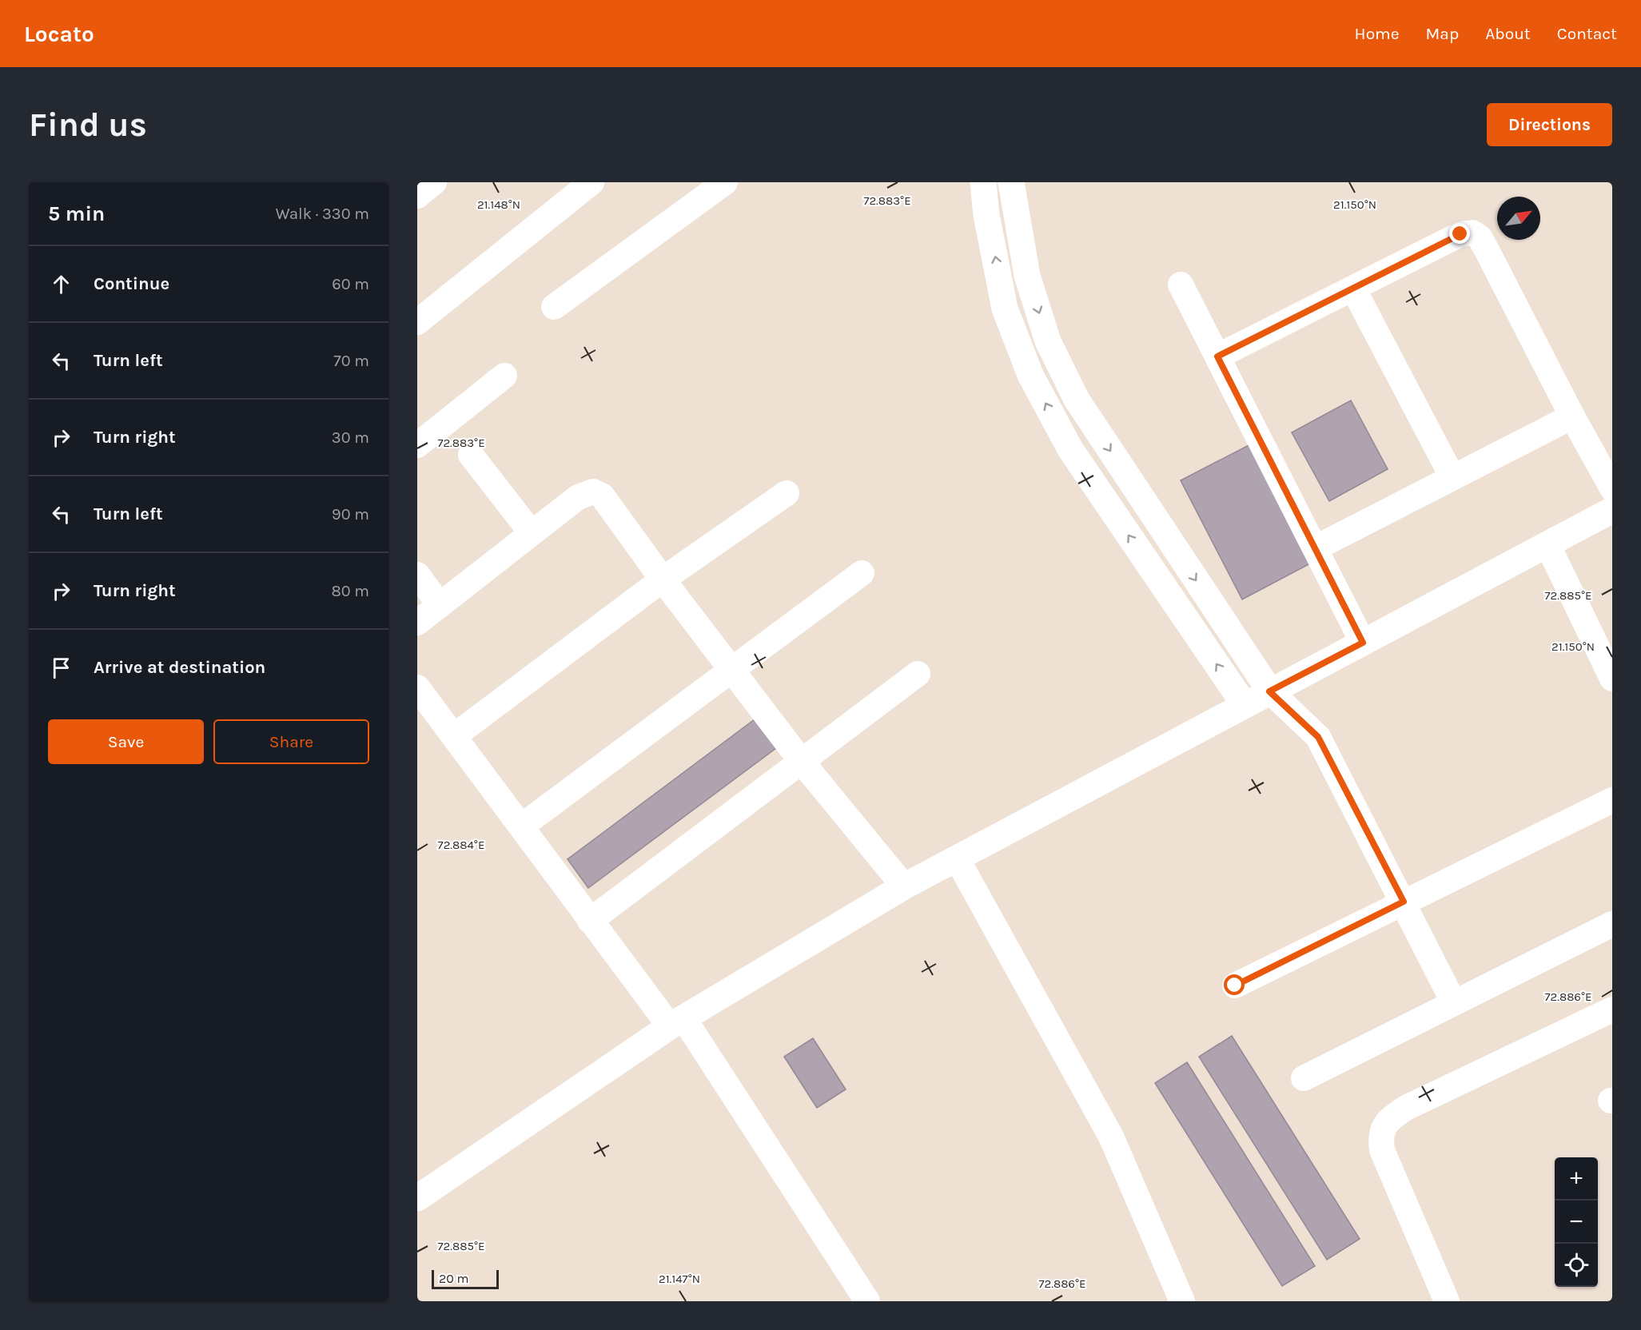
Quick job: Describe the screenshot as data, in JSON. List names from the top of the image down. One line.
{"scale_bar":"20 m","north":"top right","page":{"header":"Locato","nav":["Home","Map","About","Contact"],"buttons":["Directions",["Save","Share"]],"title":"Find us","heading":["5 min","Walk · 330 m"],"list":[["Continue","60 m"],["Turn left","70 m"],["Turn right","30 m"],["Turn left","90 m"],["Turn right","80 m"],"Arrive at destination"],"map_buttons":["+","−"],"scale":"20 m"},"coordinates":["72.883°E","21.148°N","21.150°N","72.885°E","72.884°E","72.886°E","21.147°N"]}
